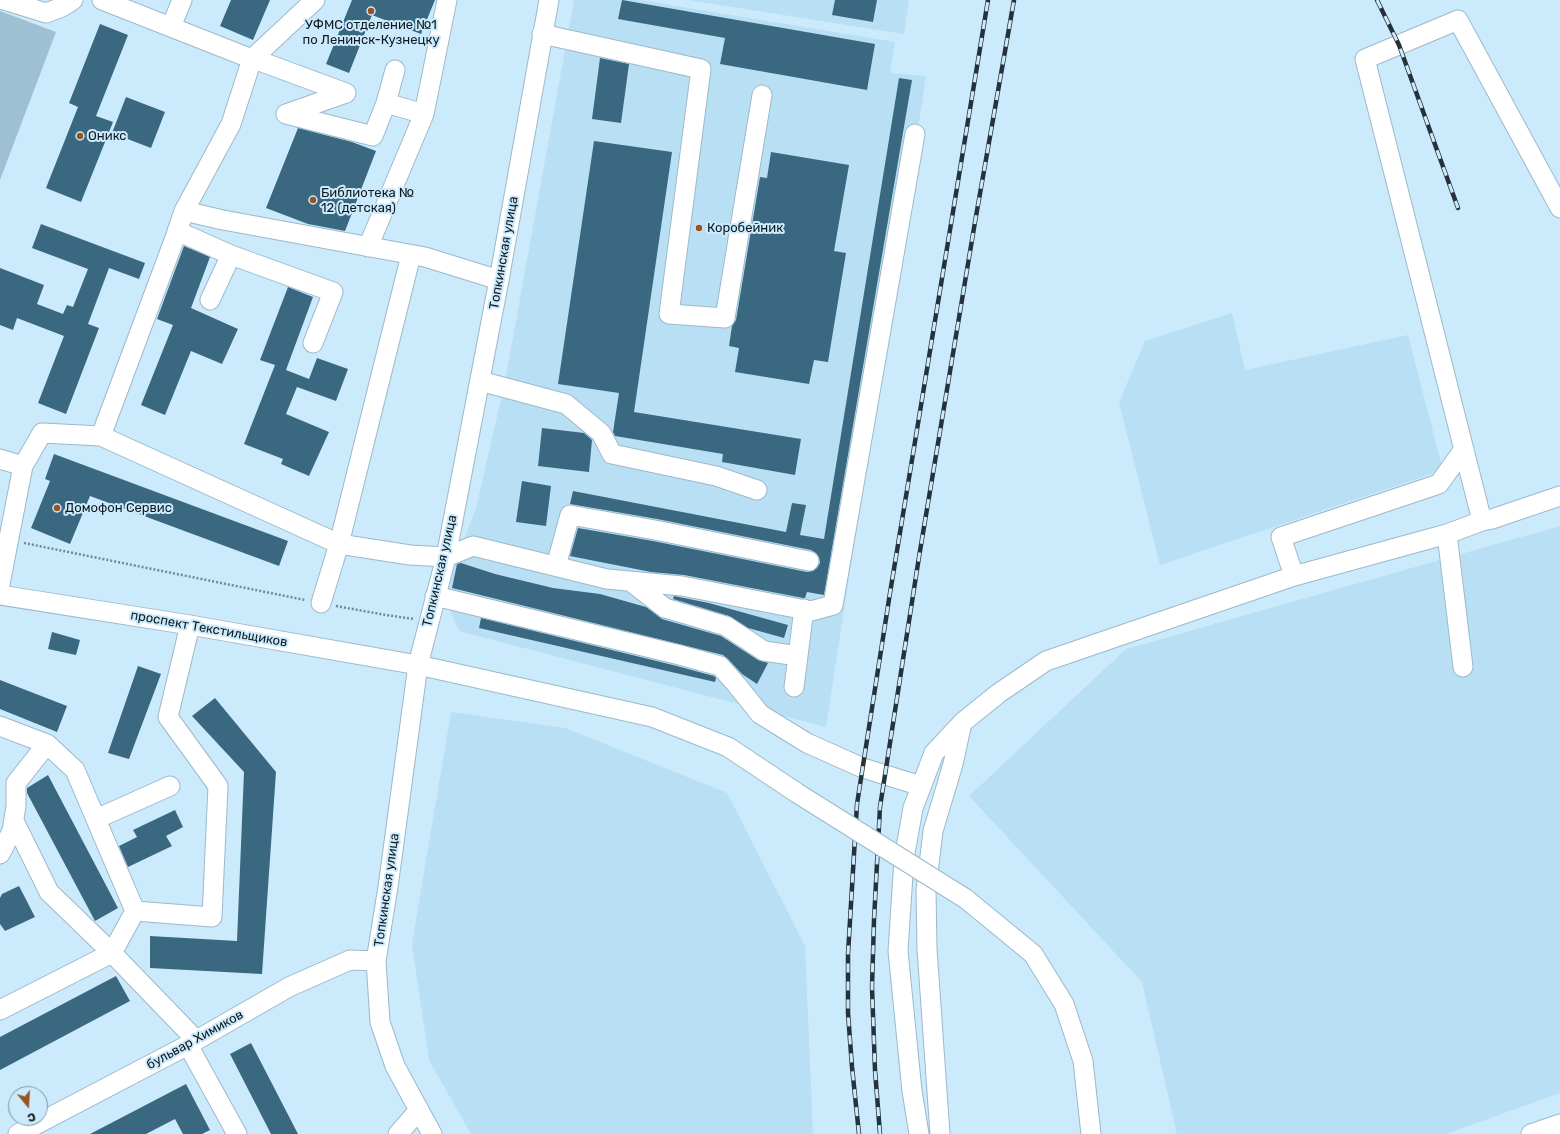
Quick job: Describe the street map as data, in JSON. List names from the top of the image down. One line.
{"streets":{"street":["Топкинская улица","проспект Текстильщиков","бульвар Химиков"]},"crossings":[["Топкинская улица","проспект Текстильщиков"],["Топкинская улица","бульвар Химиков"]],"places":["УФМС отделение №1 по Ленинск-Кузнецку","Оникс","Библиотека № 12 (детская)","Коробейник","Домофон Сервис"],"north":"bottom"}
